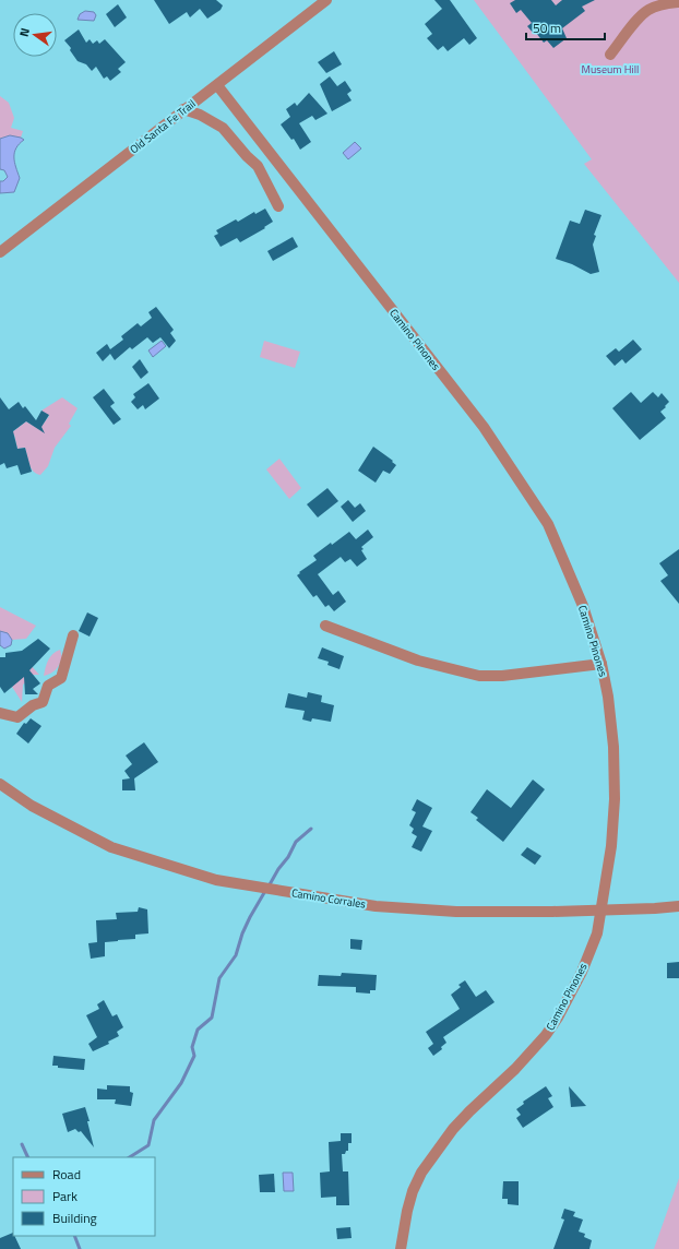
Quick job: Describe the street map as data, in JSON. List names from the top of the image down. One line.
{"streets":{"street":["Old Santa Fe Trail","Camino Pinones","Camino Corrales"]},"crossings":[["Old Santa Fe Trail","Camino Pinones"],["Camino Pinones","Camino Corrales"]],"parks":["Museum Hill"],"legend":["Road","Park","Building"],"scale_bar":"50 m","north":"left"}
